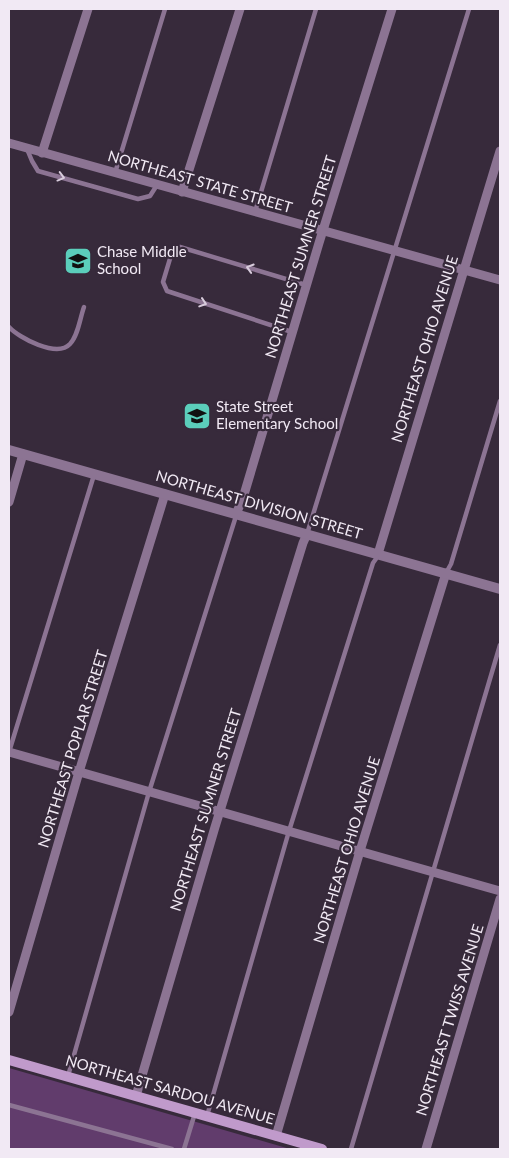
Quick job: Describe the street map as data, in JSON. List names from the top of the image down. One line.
{"streets":{"main road":["NORTHEAST SARDOU AVENUE"],"street":["NORTHEAST STATE STREET","NORTHEAST SUMNER STREET","NORTHEAST OHIO AVENUE","NORTHEAST DIVISION STREET","NORTHEAST POPLAR STREET","NORTHEAST TWISS AVENUE"]},"crossings":[["NORTHEAST STATE STREET","NORTHEAST SUMNER STREET"],["NORTHEAST STATE STREET","NORTHEAST OHIO AVENUE"],["NORTHEAST SUMNER STREET","NORTHEAST DIVISION STREET"],["NORTHEAST SUMNER STREET","NORTHEAST SARDOU AVENUE"],["NORTHEAST OHIO AVENUE","NORTHEAST DIVISION STREET"],["NORTHEAST OHIO AVENUE","NORTHEAST SARDOU AVENUE"],["NORTHEAST DIVISION STREET","NORTHEAST POPLAR STREET"]],"places":{"school or university":["Chase Middle School","State Street Elementary School"]}}
